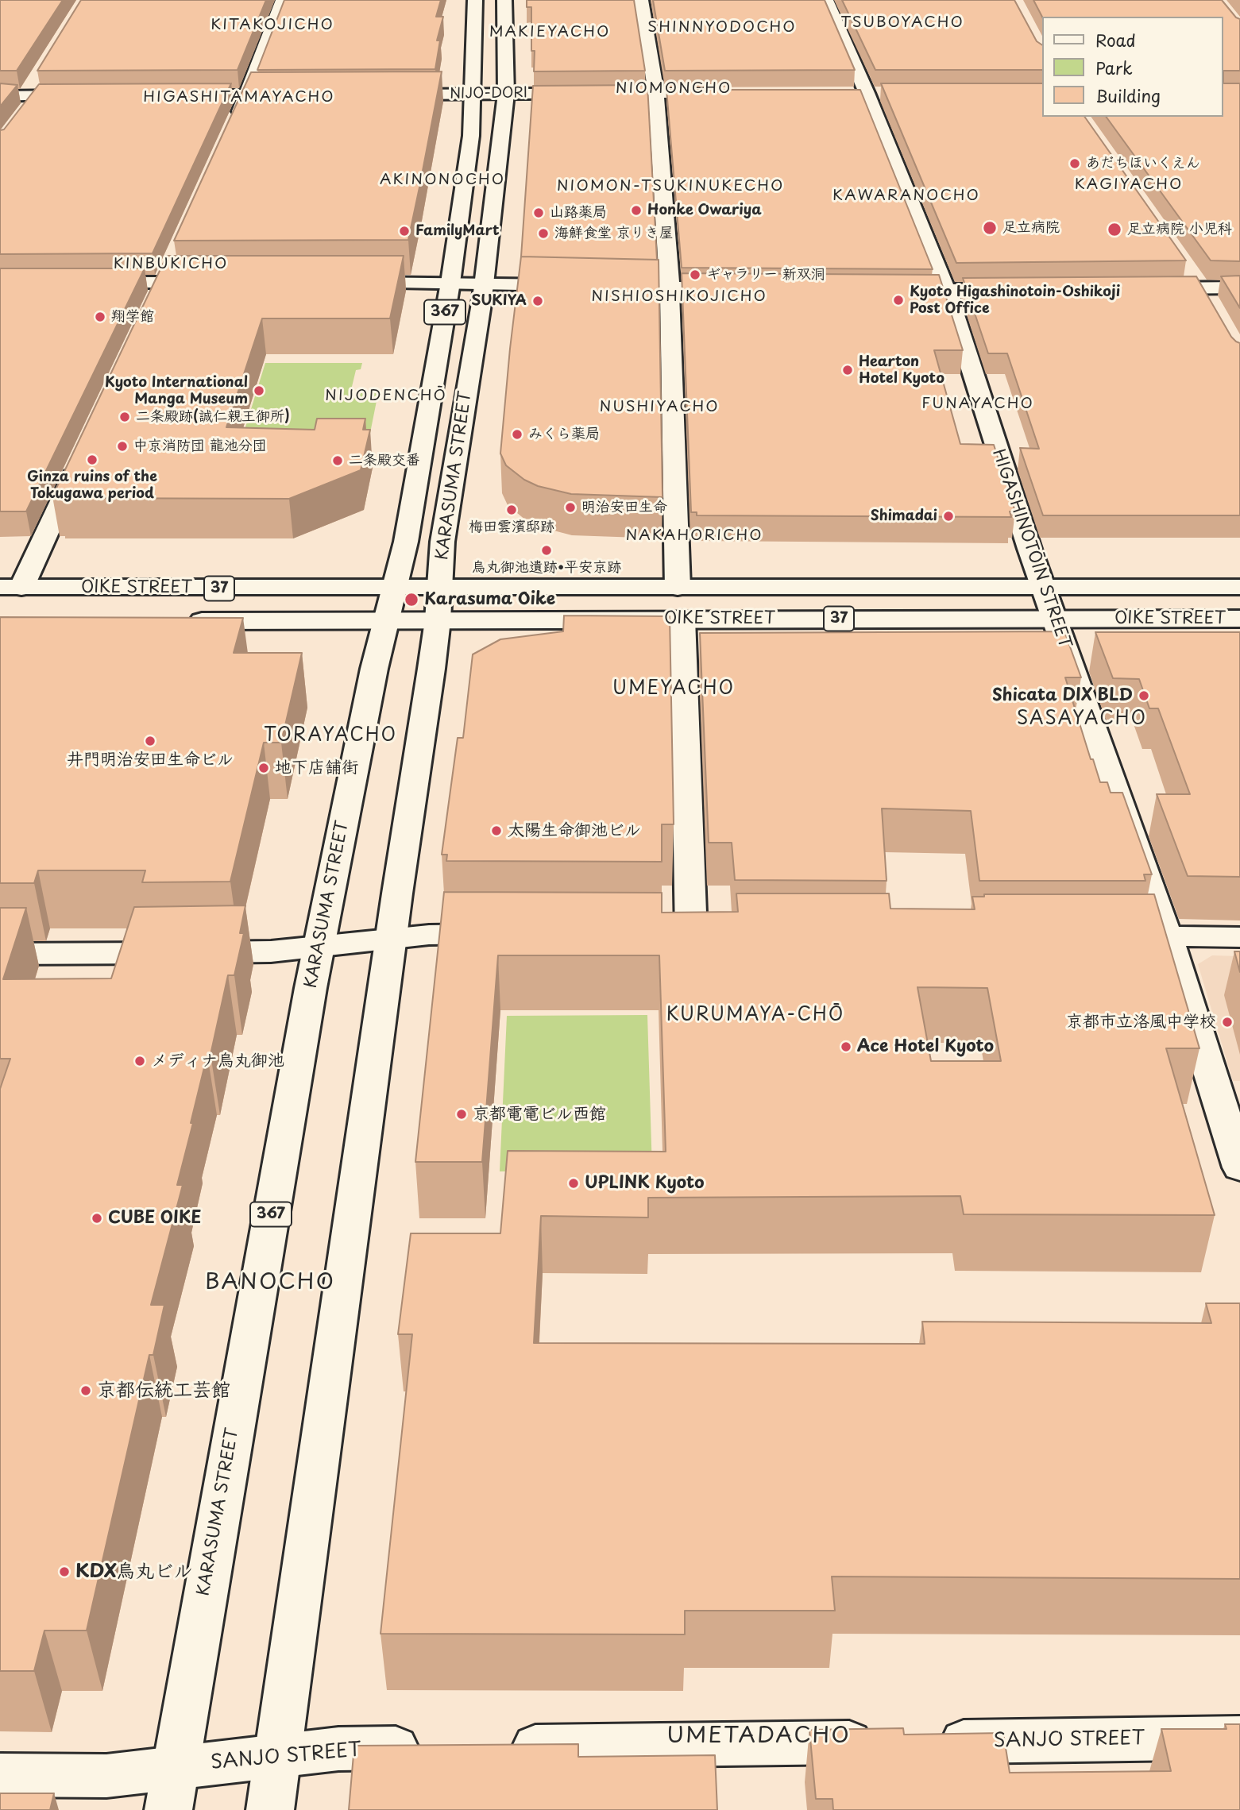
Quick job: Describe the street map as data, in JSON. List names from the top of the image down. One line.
{"streets":{"main road":["NIJO-DORI","367","KARASUMA STREET","HIGASHINOTŌIN STREET","OIKE STREET","37","SANJO STREET"]},"crossings":[["NIJO-DORI","KARASUMA STREET"],["KARASUMA STREET","OIKE STREET"],["KARASUMA STREET","SANJO STREET"],["HIGASHINOTŌIN STREET","OIKE STREET"]],"districts":["TSUBOYACHO","KITAKOJICHO","SHINNYODOCHO","MAKIEYACHO","NIOMONCHO","HIGASHITAMAYACHO","AKINONOCHO","KAGIYACHO","NIOMON-TSUKINUKECHO","KAWARANOCHO","KINBUKICHO","NISHIOSHIKOJICHO","NIJODENCHŌ","FUNAYACHO","NUSHIYACHO","NAKAHORICHO","UMEYACHO","SASAYACHO","TORAYACHO","KURUMAYA-CHŌ","BANOCHO","UMETADACHO"],"places":["あだちほいくえん","Honke Owariya","山路薬局","足立病院","足立病院 小児科","FamilyMart","海鮮食堂 京りき屋","ギャラリー 新双洞","Kyoto Higashinotoin-Oshikoji Post Office","SUKIYA","翔学館","Hearton Hotel Kyoto","Kyoto International Manga Museum","二条殿跡(誠仁親王御所)","みくら薬局","中京消防団 龍池分団","Ginza ruins of the Tokugawa period","二条殿交番","明治安田生命","梅田雲濱邸跡","Shimadai","烏丸御池遺跡•平安京跡","Karasuma Oike","Shicata DIX BLD","井門明治安田生命ビル","地下店舗街","太陽生命御池ビル","京都市立洛風中学校","Ace Hotel Kyoto","メディナ烏丸御池","京都電電ビル西館","UPLINK Kyoto","CUBE OIKE","京都伝統工芸館","KDX烏丸ビル"],"legend":["Road","Park","Building"]}
